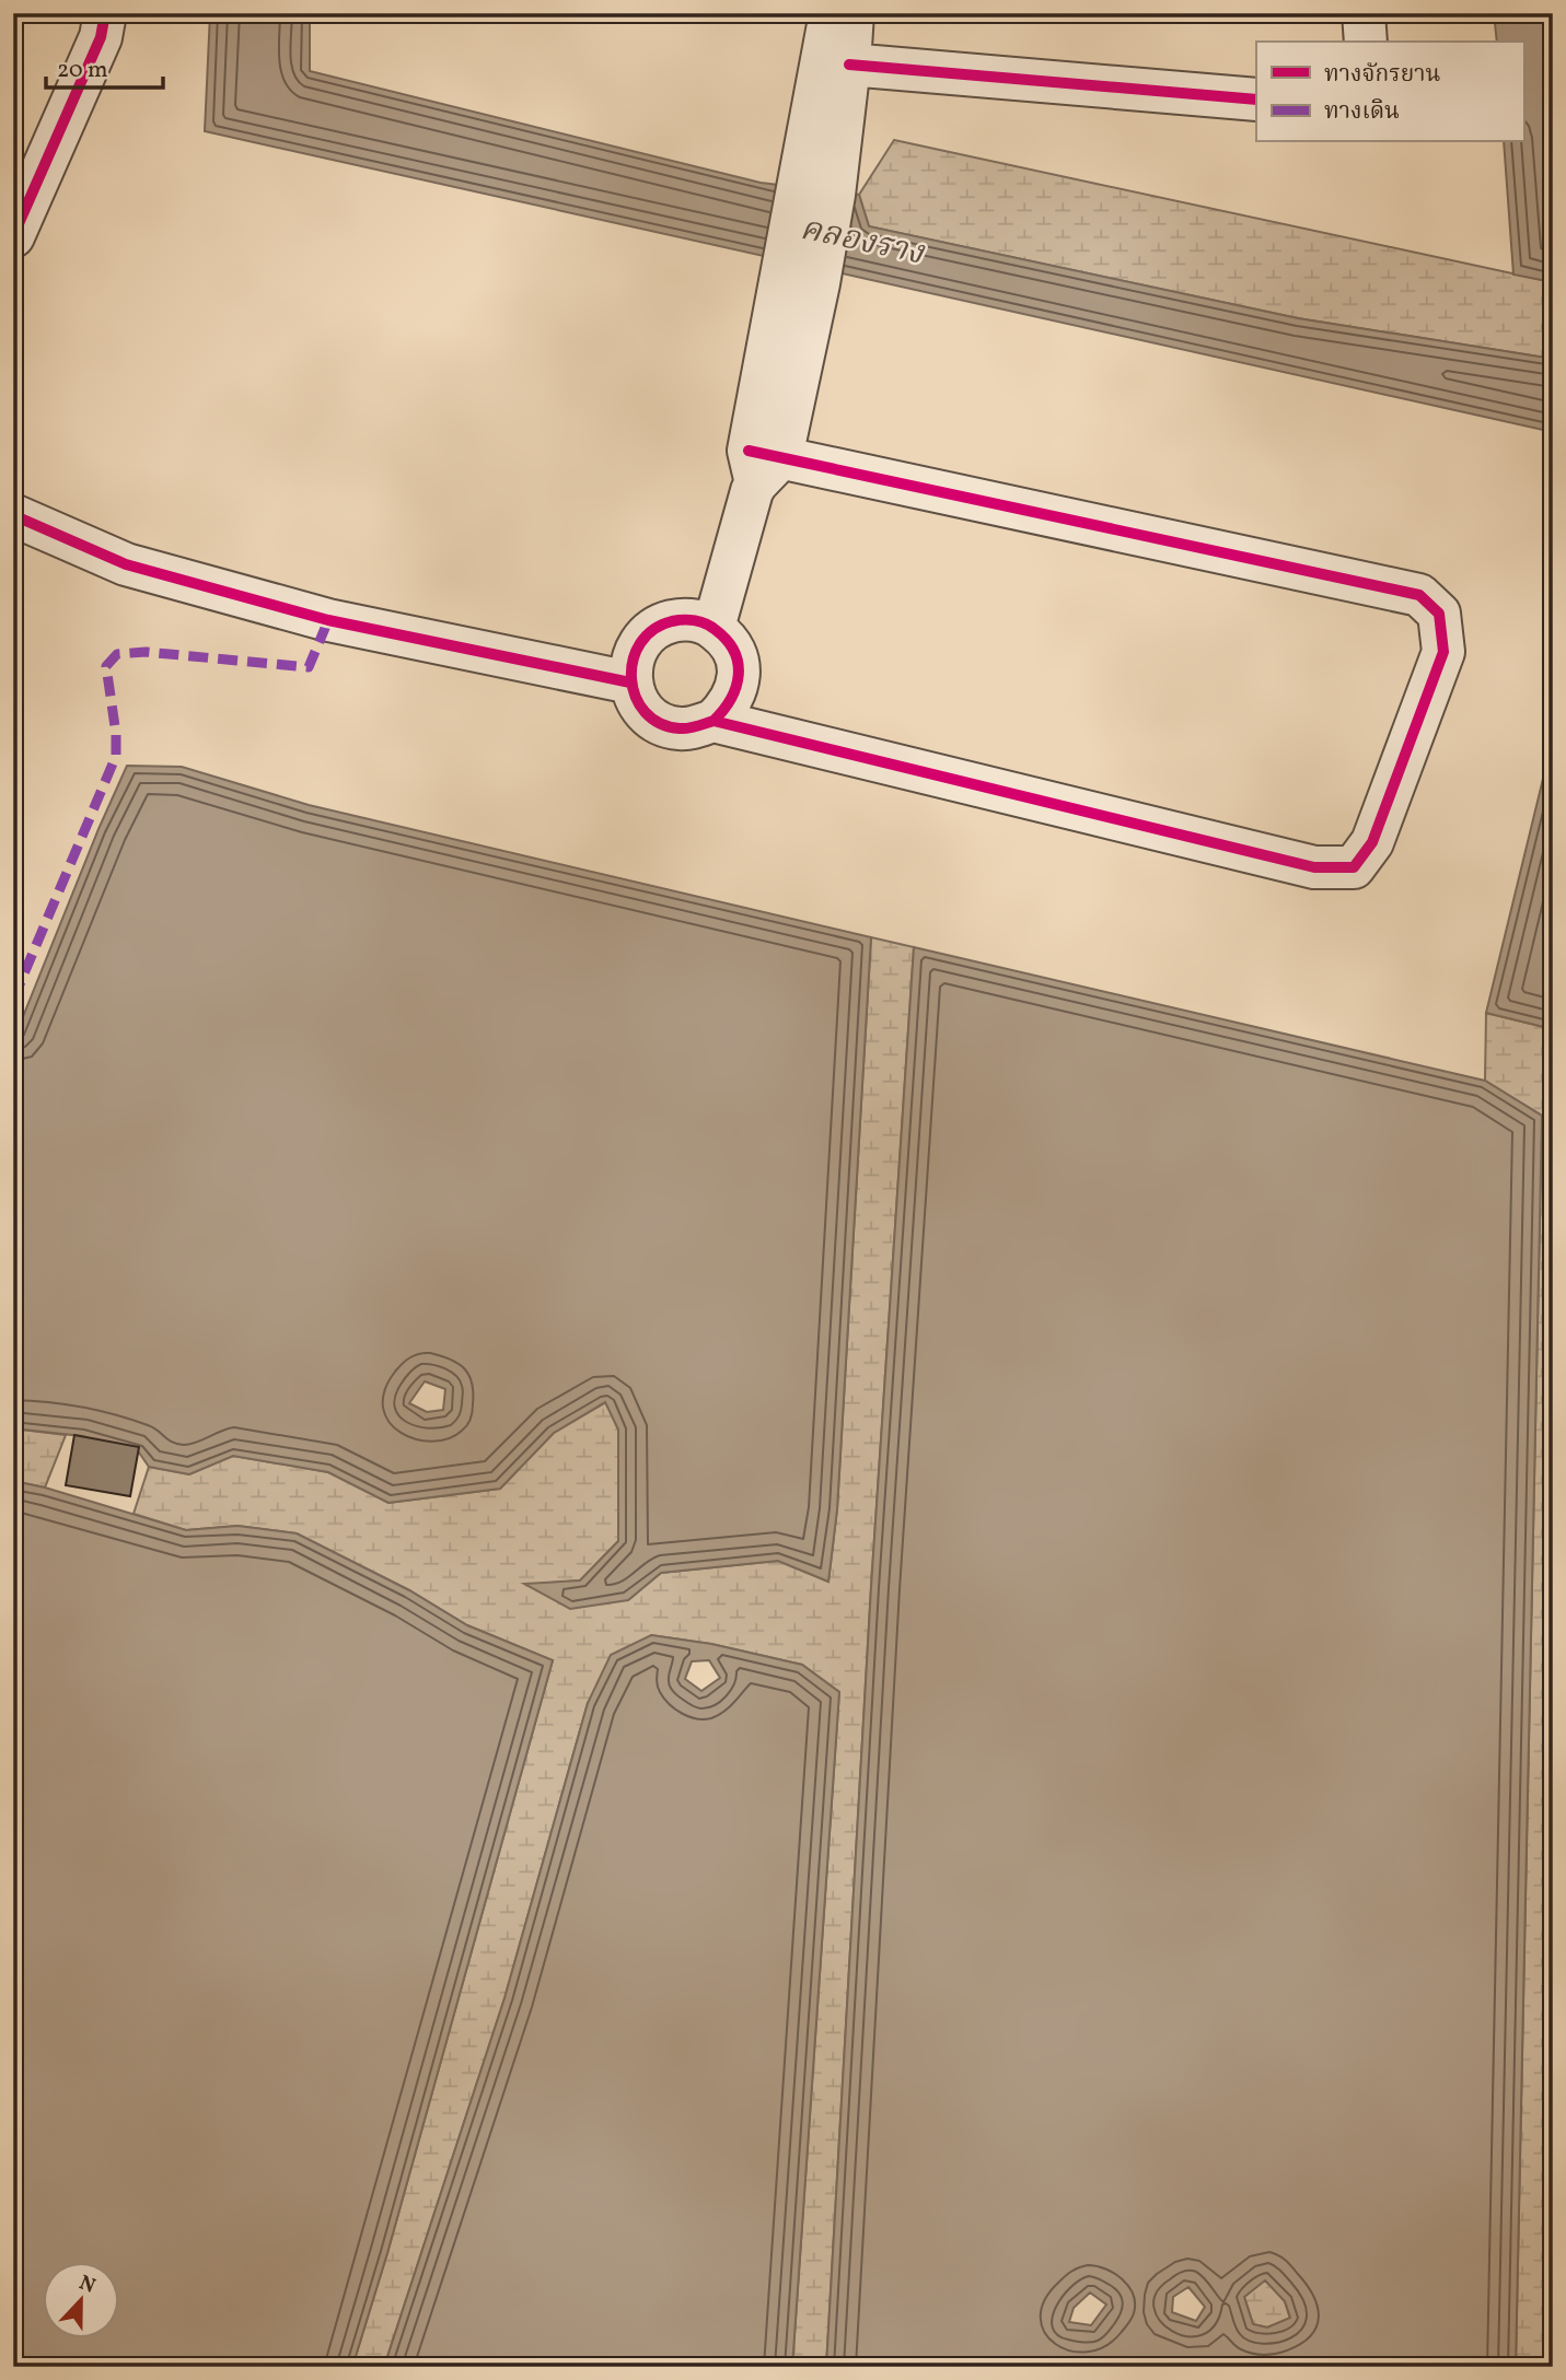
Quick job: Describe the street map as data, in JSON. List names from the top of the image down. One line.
{"water":["คลองราง"],"legend":["ทางจักรยาน","ทางเดิน"],"scale_bar":"20 m","north":"top"}
